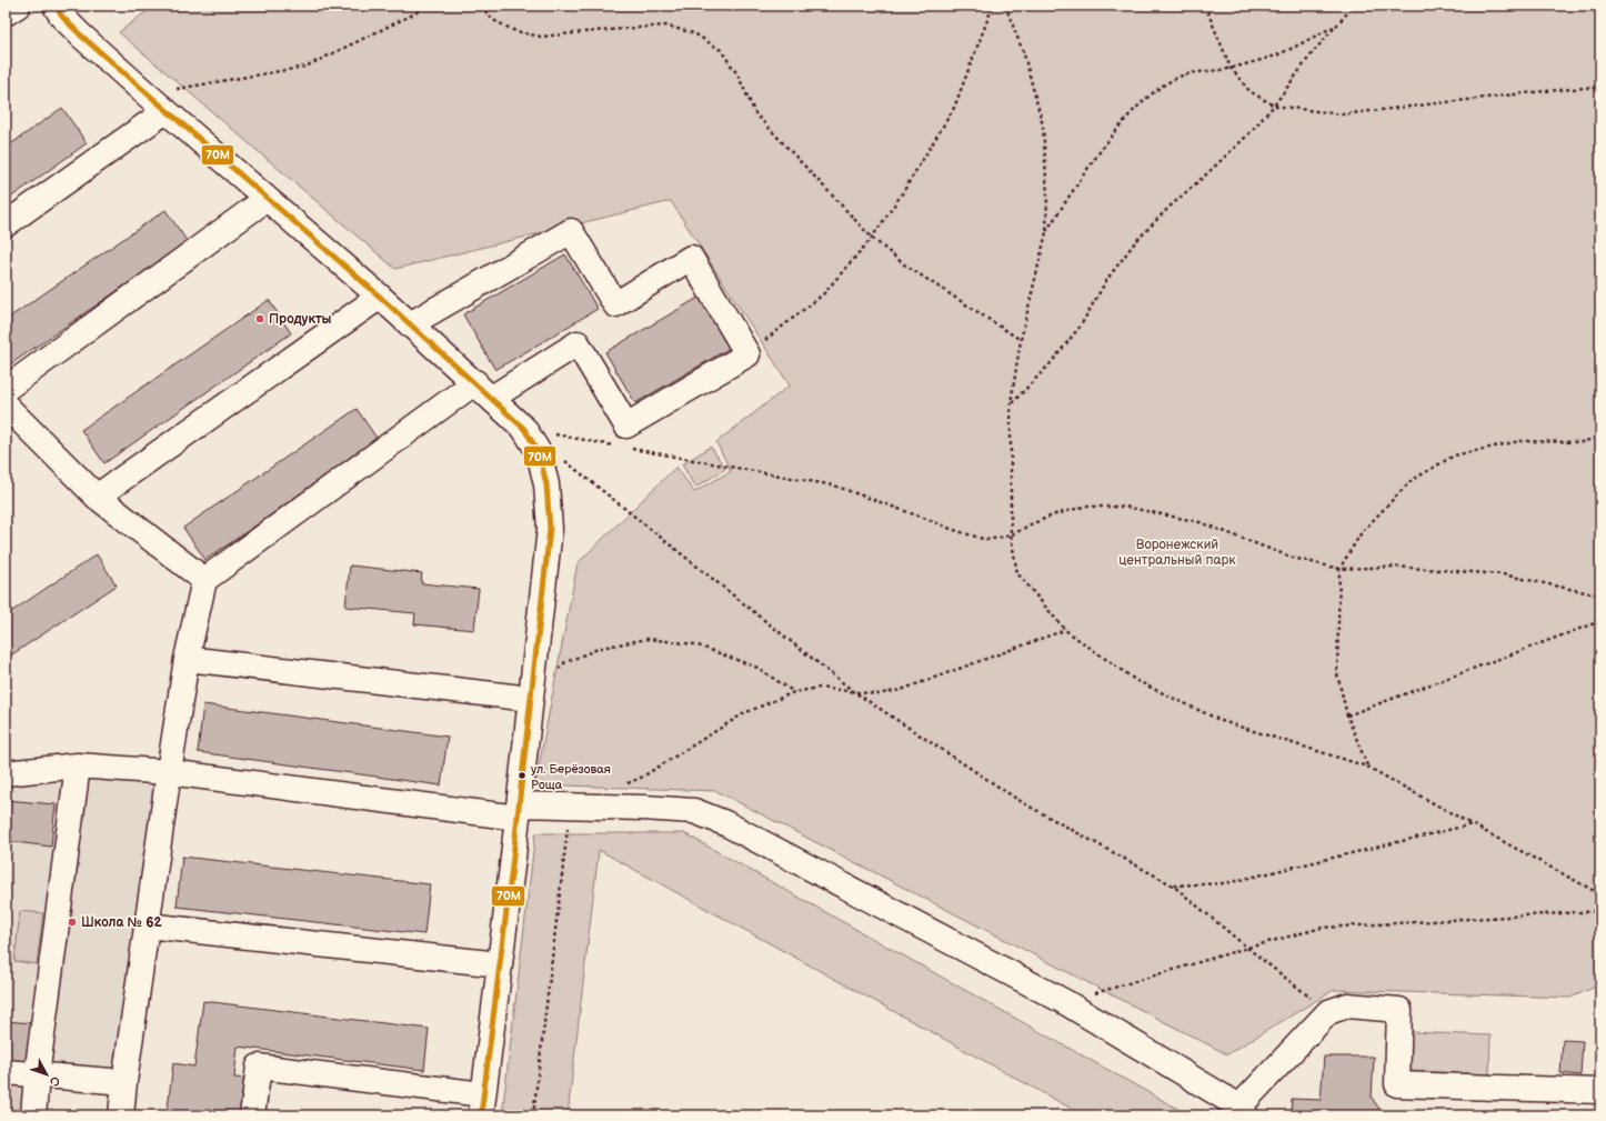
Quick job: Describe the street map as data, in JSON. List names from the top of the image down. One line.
{"parks":["Воронежский центральный парк"],"places":["Продукты","ул. Берёзовая Роща","Школа № 62"],"lines":["transit line 70М"],"north":"bottom right"}
